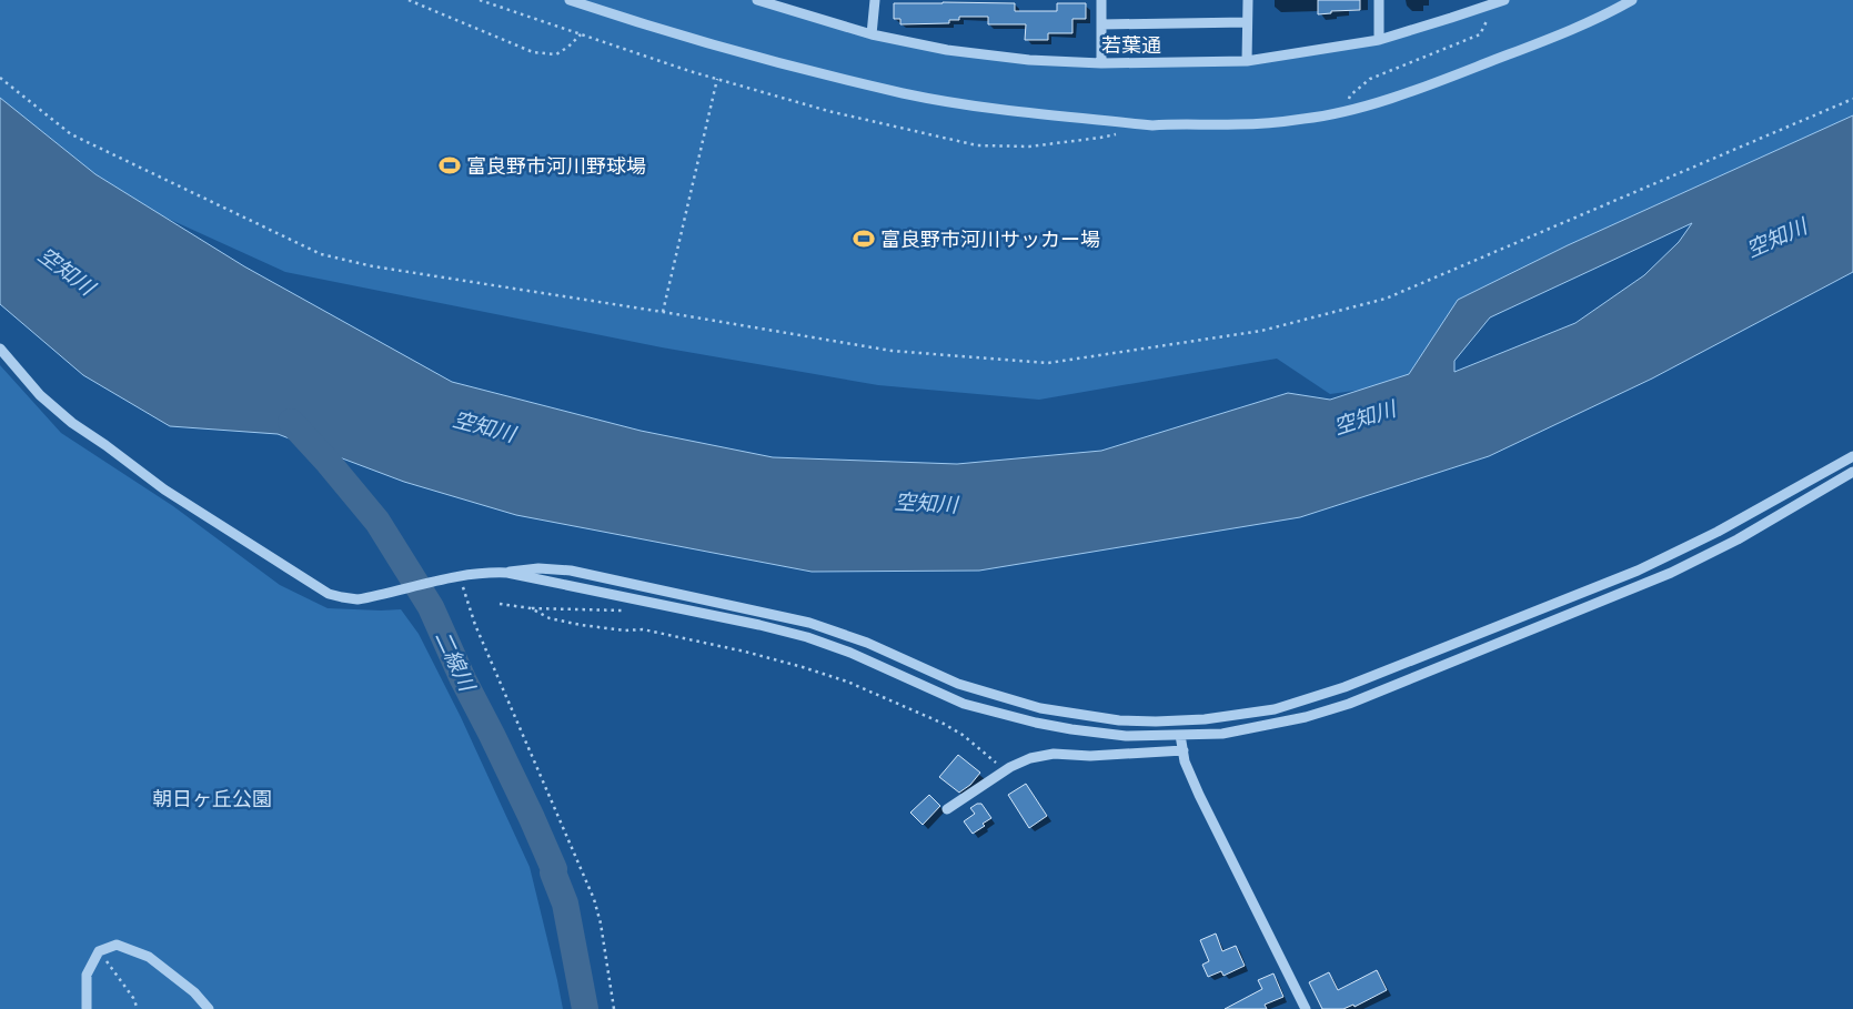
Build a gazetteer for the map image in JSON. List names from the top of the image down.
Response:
{
  "streets": {
    "street": ["若葉通"]
  },
  "water": ["空知川", "二線川"],
  "parks": ["朝日ヶ丘公園"],
  "places": {
    "sports": ["富良野市河川野球場", "富良野市河川サッカー場"]
  }
}
